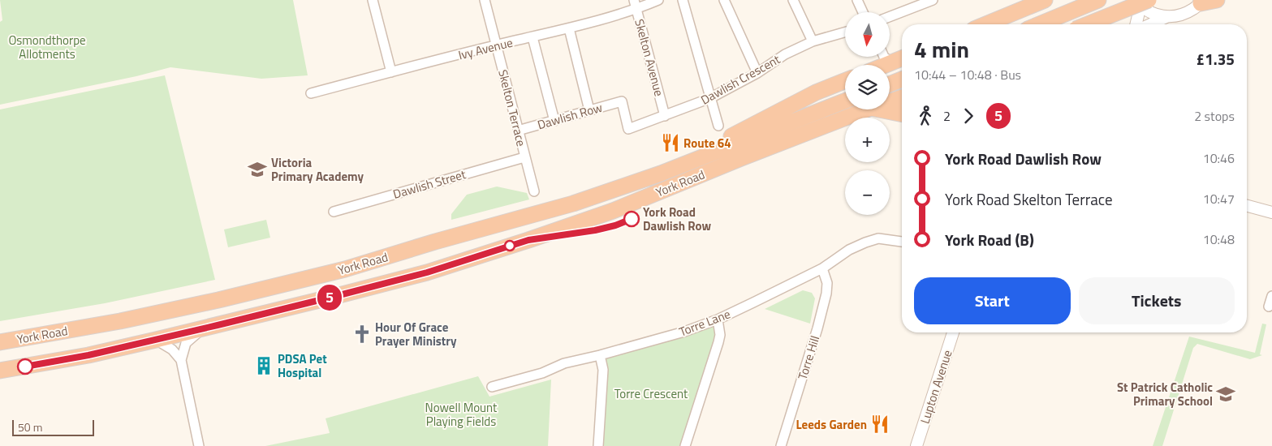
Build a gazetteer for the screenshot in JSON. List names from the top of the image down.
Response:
{
  "streets": {
    "highway": ["York Road"],
    "street": [
      "Ivy Avenue",
      "Skelton Avenue",
      "Dawlish Crescent",
      "Skelton Terrace",
      "Dawlish Row",
      "Dawlish Street",
      "Torre Lane",
      "Torre Hill",
      "Lupton Avenue"
    ]
  },
  "crossings": [
    ["Ivy Avenue", "Skelton Avenue"],
    ["Ivy Avenue", "Skelton Terrace"],
    ["Skelton Avenue", "Dawlish Crescent"],
    ["Dawlish Crescent", "Dawlish Row"],
    ["Skelton Terrace", "Dawlish Row"],
    ["Skelton Terrace", "Dawlish Street"],
    ["Torre Lane", "Torre Hill"]
  ],
  "parks": ["Osmondthorpe Allotments", "Torre Crescent", "Nowell Mount Playing Fields"],
  "places": {
    "restaurant": ["Route 64", "Leeds Garden"],
    "school or university": ["Victoria Primary Academy", "St Patrick Catholic Primary School"],
    "other": ["York Road Dawlish Row"],
    "church": ["Hour Of Grace Prayer Ministry"],
    "building": ["PDSA Pet Hospital"]
  },
  "lines": ["bus line 5"],
  "scale_bar": "50 m",
  "north": "bottom",
  "page": {
    "on_map": "5",
    "map_buttons": ["+", "−"],
    "heading": ["4 min", "10:44 – 10:48 · Bus", "£1.35"],
    "legs": ["2", "5", "2 stops"],
    "list": [
      {
        "name": "York Road Dawlish Row",
        "value": "10:46"
      },
      {
        "name": "York Road Skelton Terrace",
        "value": "10:47"
      },
      {
        "name": "York Road (B)",
        "value": "10:48"
      }
    ],
    "buttons": ["Start", "Tickets"],
    "scale": "50 m"
  }
}
